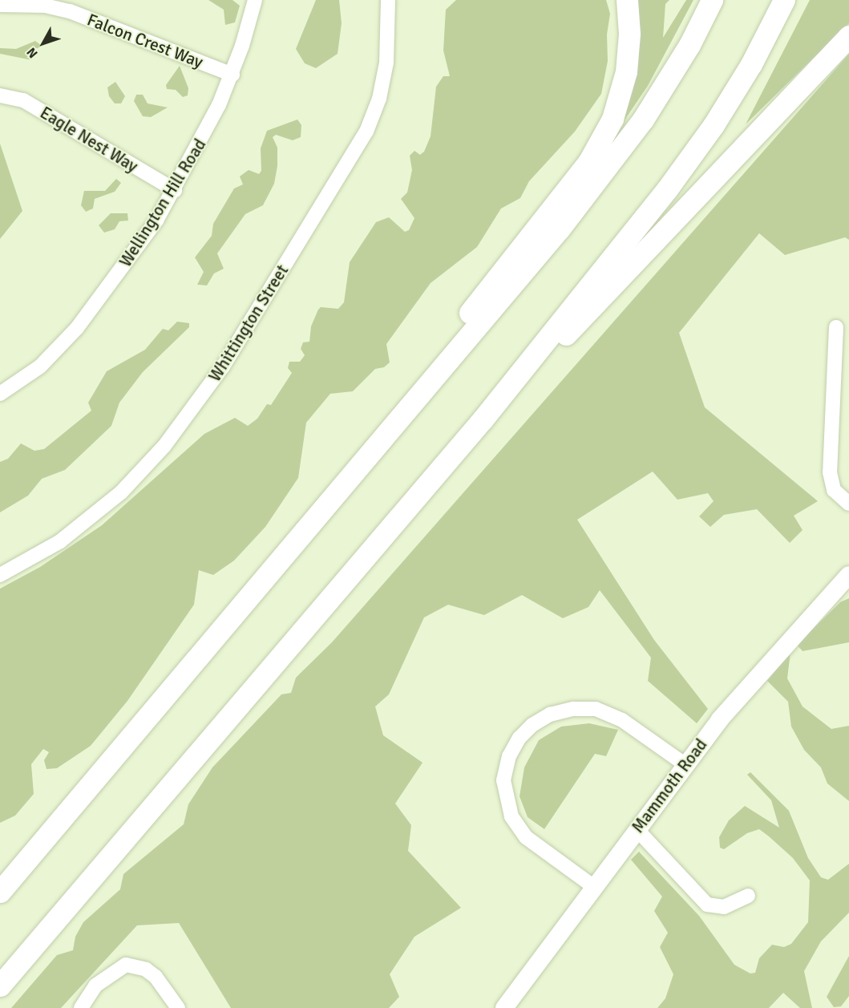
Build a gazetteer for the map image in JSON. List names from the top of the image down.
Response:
{
  "streets": {
    "main road": ["Mammoth Road"],
    "street": [
      "Falcon Crest Way",
      "Eagle Nest Way",
      "Wellington Hill Road",
      "Whittington Street"
    ]
  },
  "crossings": [
    ["Falcon Crest Way", "Wellington Hill Road"],
    ["Eagle Nest Way", "Wellington Hill Road"]
  ],
  "north": "bottom left"
}
